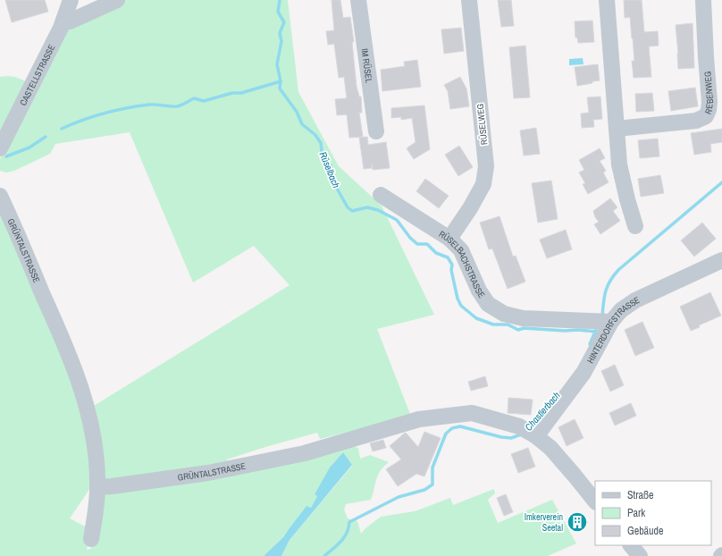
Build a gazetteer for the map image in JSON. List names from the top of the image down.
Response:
{
  "streets": {
    "street": [
      "IM RÜSEL",
      "CASTELLSTRASSE",
      "REBENWEG",
      "RÜSELWEG",
      "GRÜNTALSTRASSE",
      "RÜSELBACHSTRASSE",
      "HINTERDORFSTRASSE"
    ]
  },
  "crossings": [
    ["RÜSELWEG", "RÜSELBACHSTRASSE"],
    ["GRÜNTALSTRASSE", "HINTERDORFSTRASSE"],
    ["RÜSELBACHSTRASSE", "HINTERDORFSTRASSE"]
  ],
  "water": ["Rüselbach", "Chastlerbach"],
  "places": {
    "building": ["Imkerverein Seetal"]
  },
  "legend": ["Straße", "Park", "Gebäude"]
}
